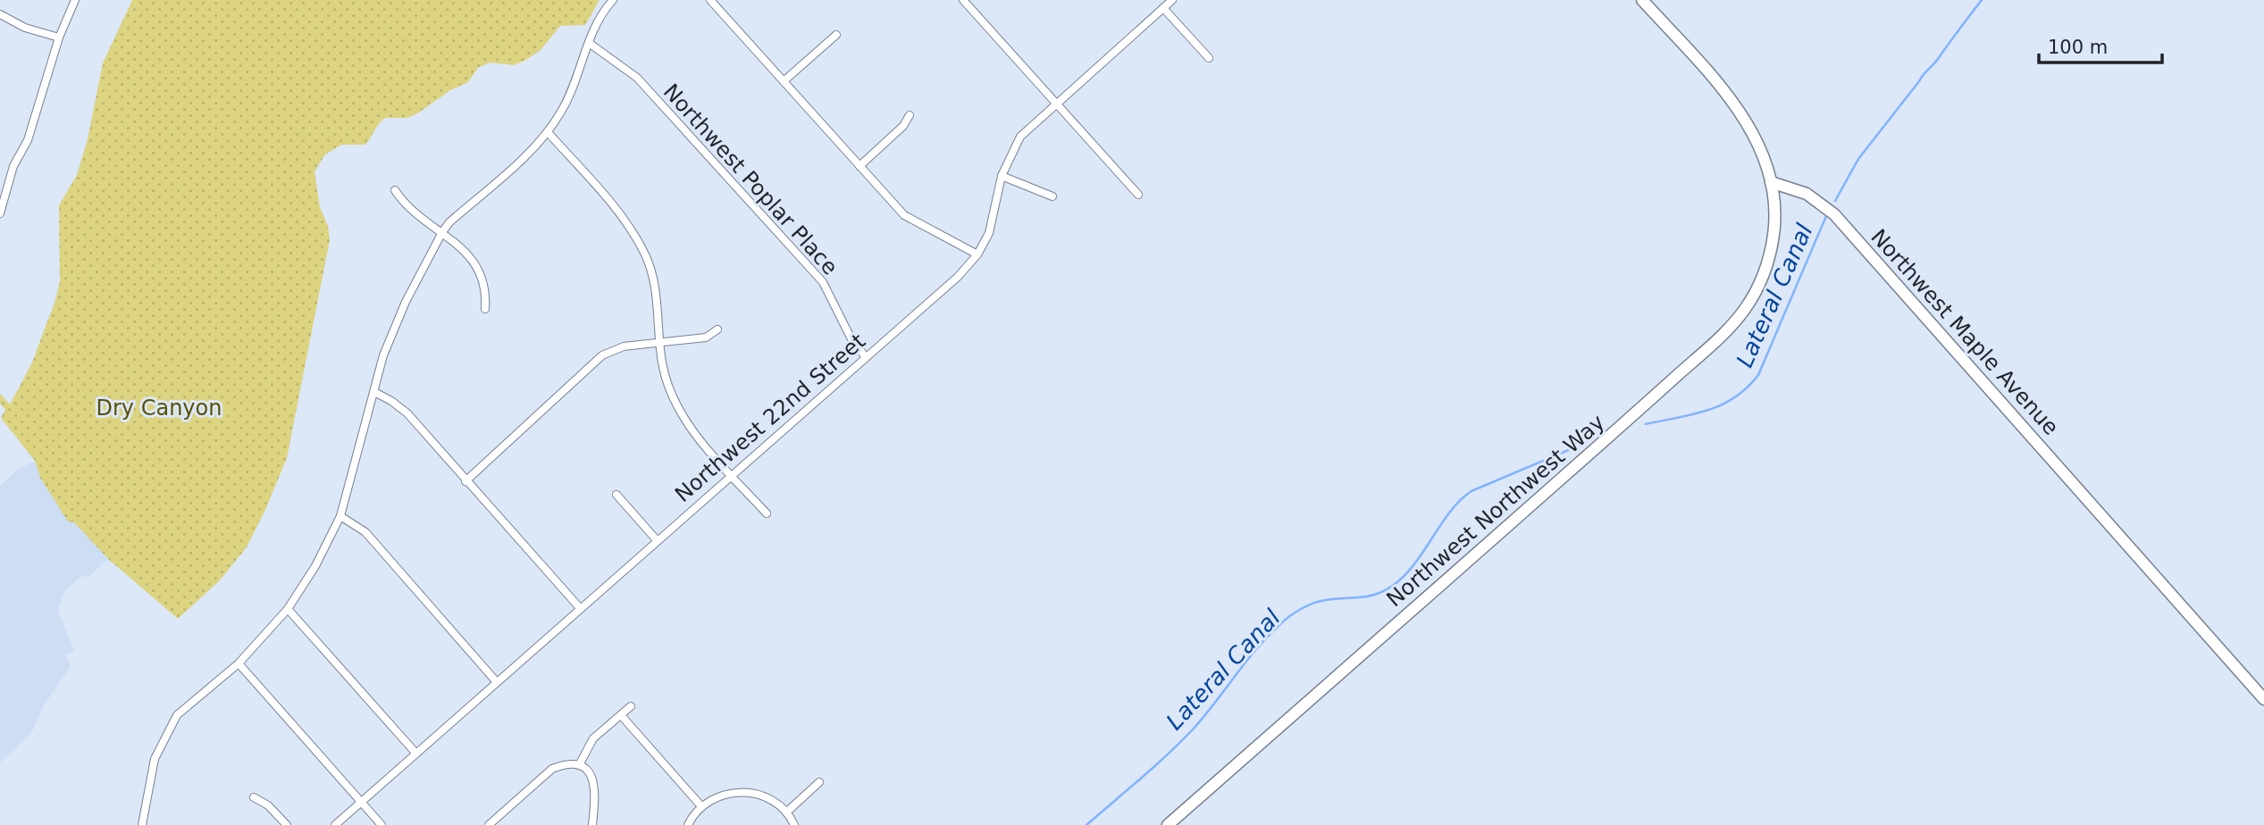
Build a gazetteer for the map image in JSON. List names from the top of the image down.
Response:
{
  "streets": {
    "street": [
      "Northwest Poplar Place",
      "Northwest Maple Avenue",
      "Northwest 22nd Street",
      "Northwest Northwest Way"
    ]
  },
  "crossings": [
    ["Northwest Poplar Place", "Northwest 22nd Street"],
    ["Northwest Maple Avenue", "Northwest Northwest Way"]
  ],
  "water": ["Lateral Canal"],
  "parks": ["Dry Canyon"],
  "scale_bar": "100 m"
}
